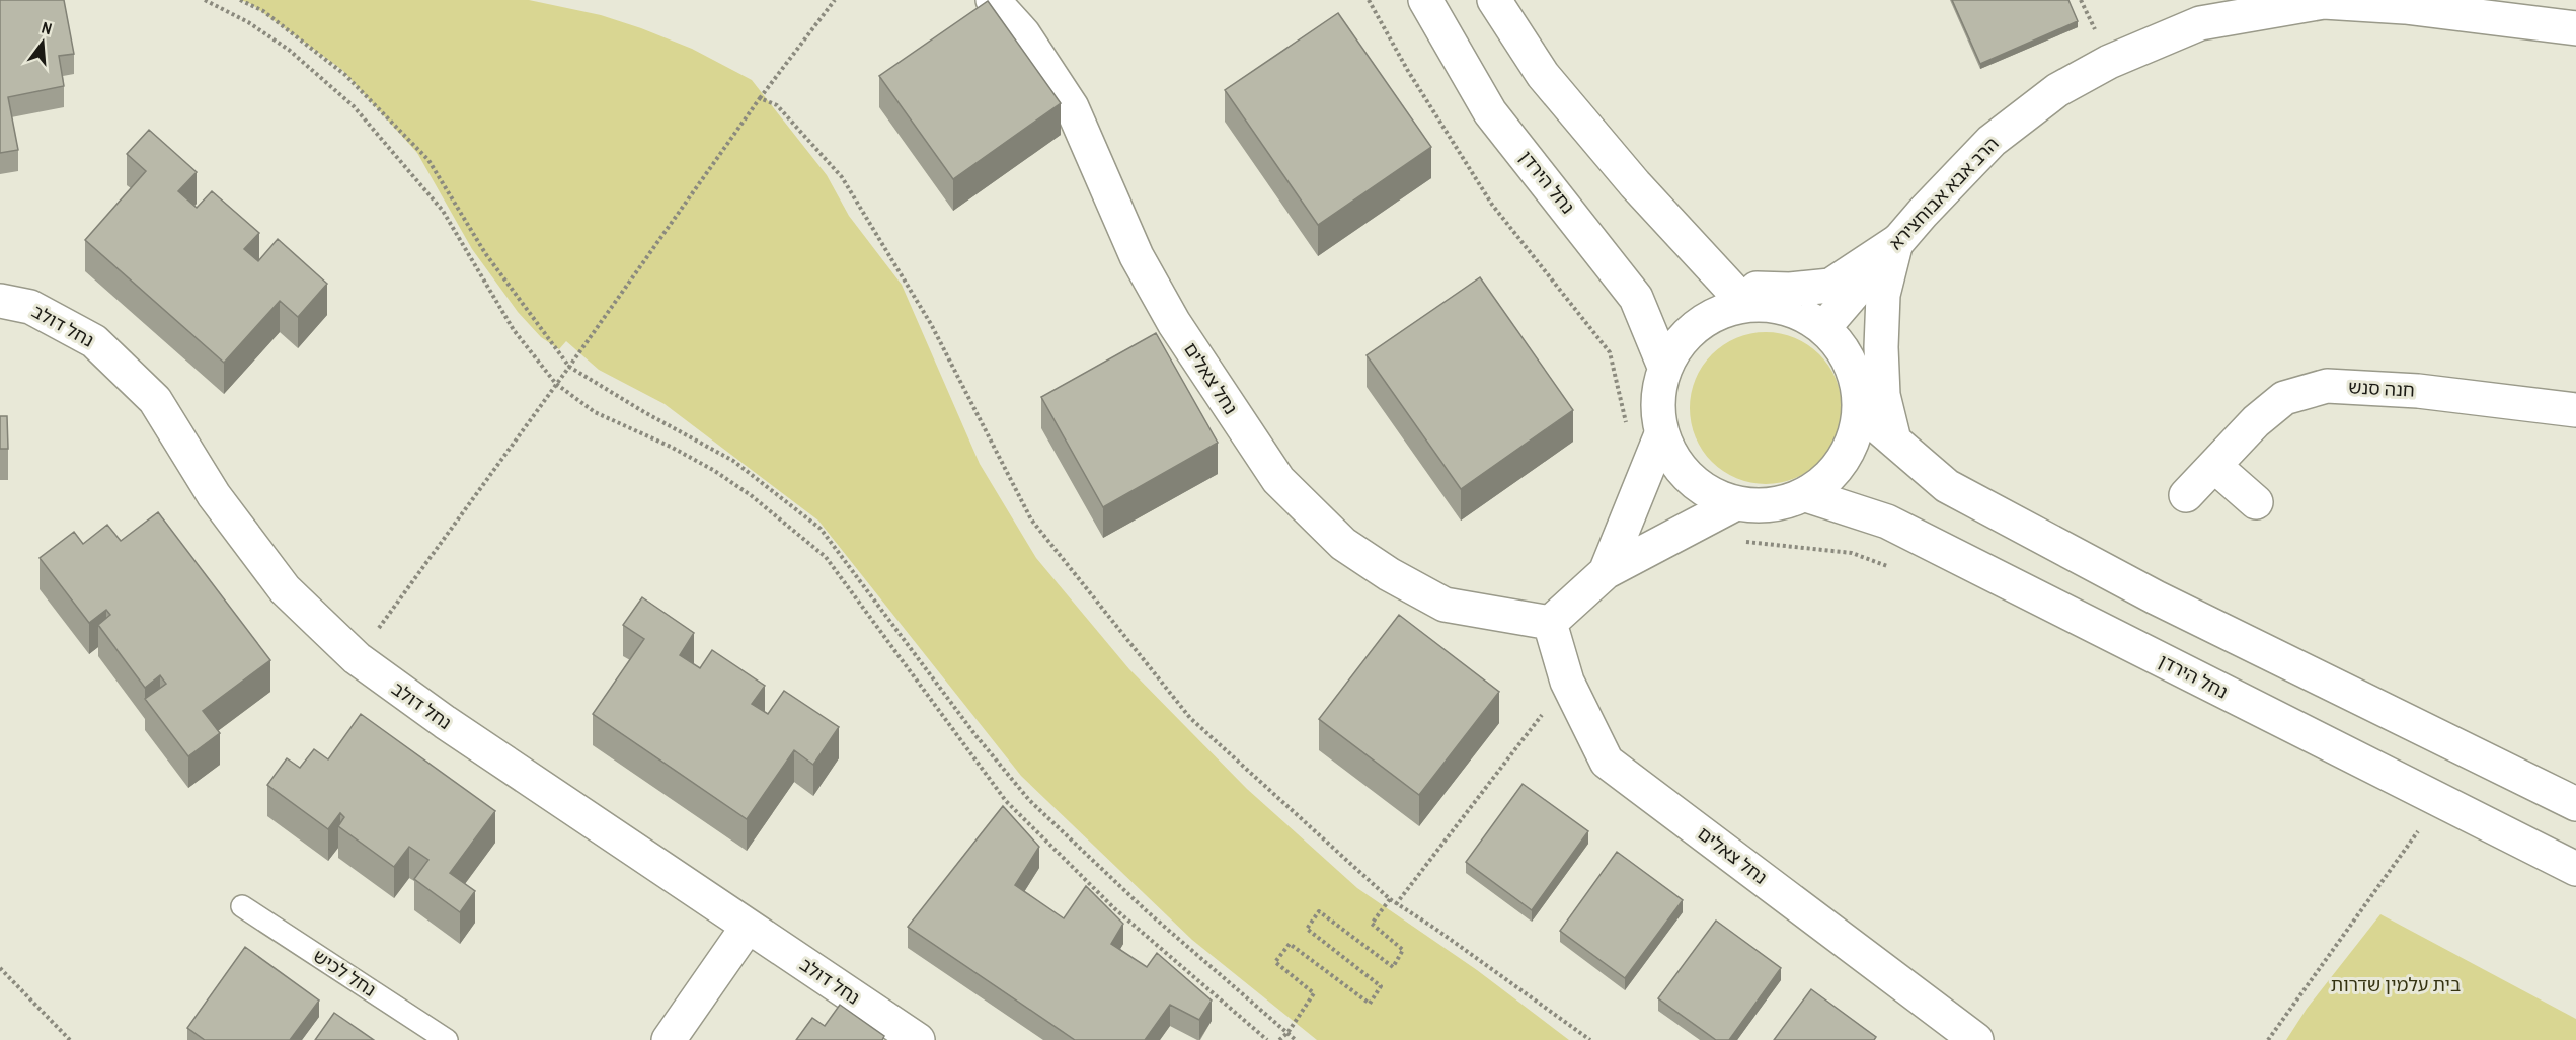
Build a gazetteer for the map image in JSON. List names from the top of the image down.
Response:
{
  "streets": {
    "street": [
      "נחל הירדן",
      "הרב אבא אבוחצירא",
      "נחל דולב",
      "נחל צאלים",
      "חנה סנש"
    ],
    "lane": ["נחל לכיש"]
  },
  "crossings": [
    ["נחל הירדן", "הרב אבא אבוחצירא"]
  ],
  "parks": ["בית עלמין שדרות"],
  "north": "top"
}
